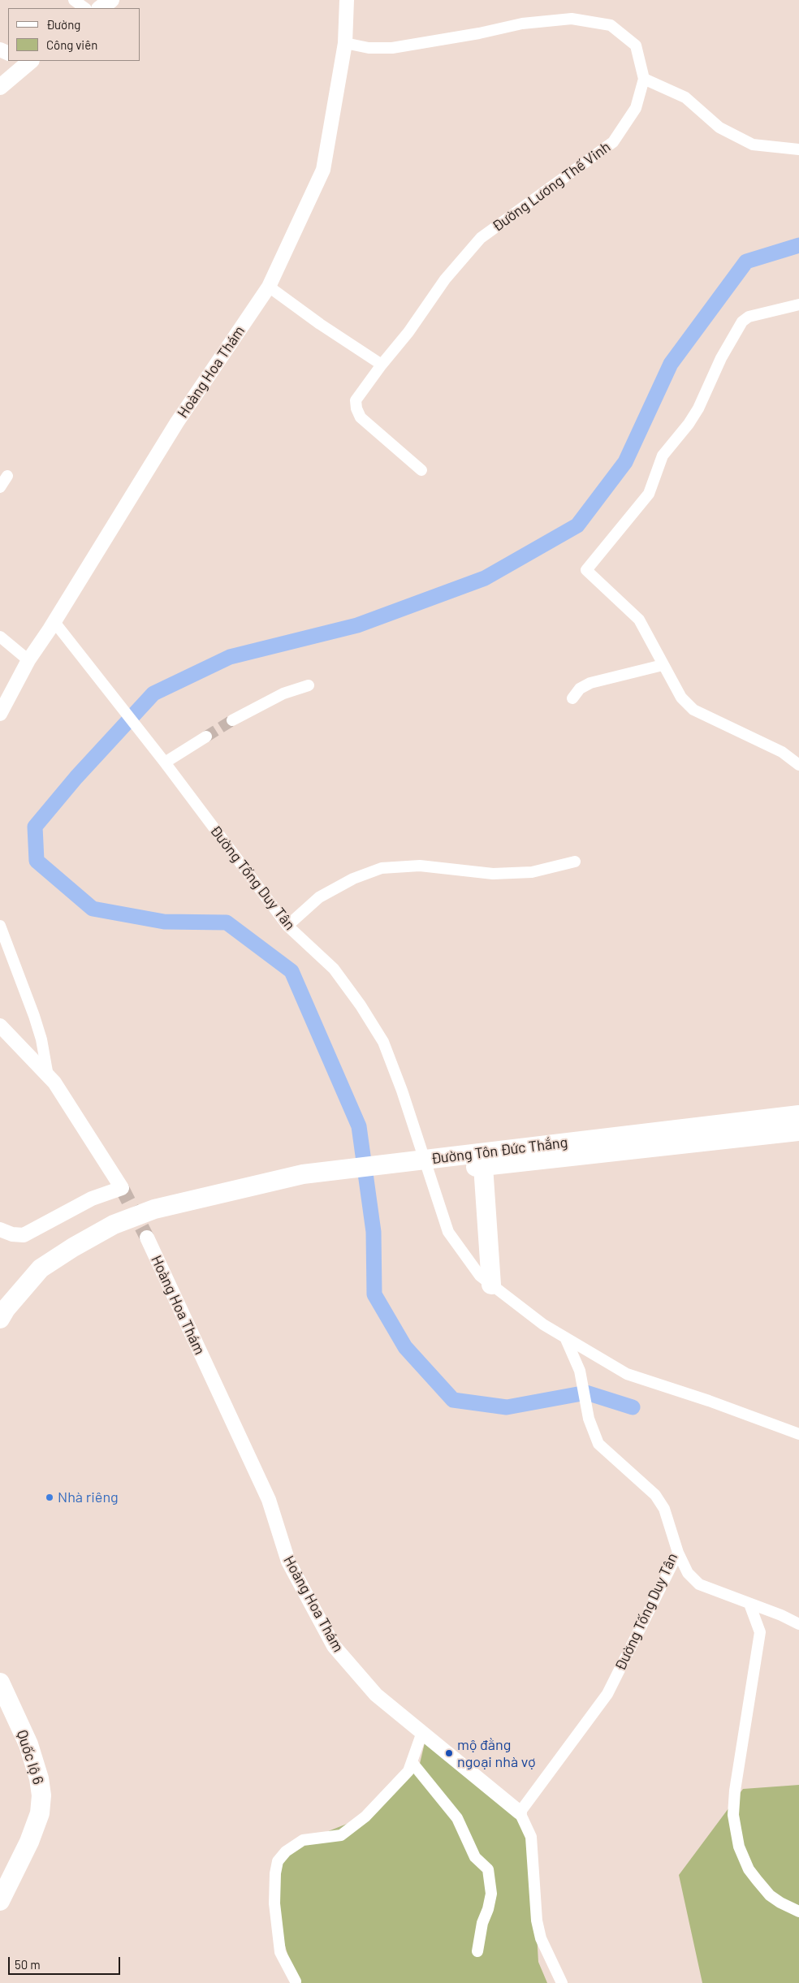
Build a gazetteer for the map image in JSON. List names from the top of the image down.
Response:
{
  "streets": {
    "highway": ["Đường Tôn Đức Thắng", "Quốc lộ 6"],
    "street": ["Đường Lương Thế Vinh", "Hoàng Hoa Thám", "Đường Tống Duy Tân"]
  },
  "crossings": [
    ["Đường Lương Thế Vinh", "Hoàng Hoa Thám"],
    ["Hoàng Hoa Thám", "Đường Tống Duy Tân"]
  ],
  "places": ["Nhà riêng", "mộ đằng ngoại nhà vợ"],
  "legend": ["Đường", "Công viên"],
  "scale_bar": "50 m"
}
